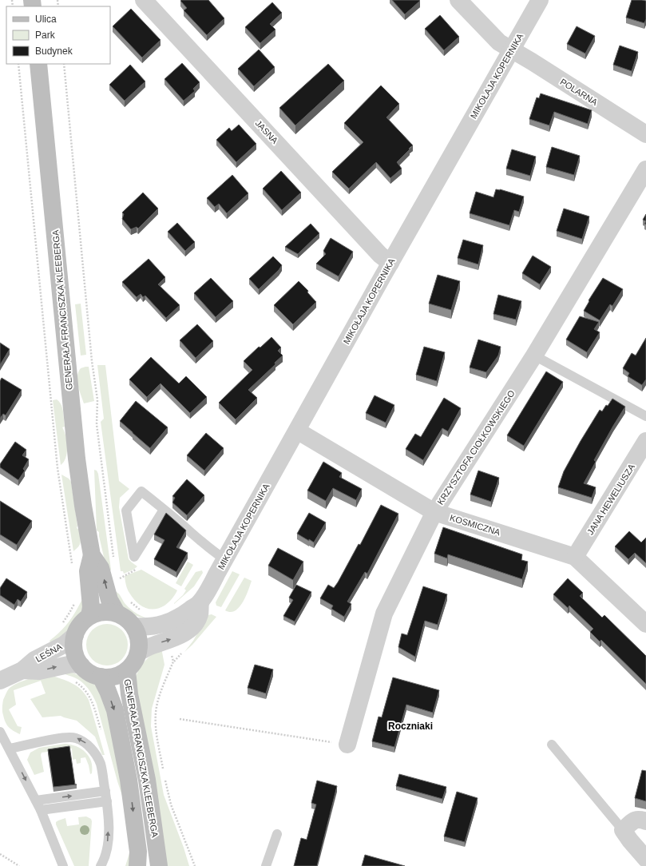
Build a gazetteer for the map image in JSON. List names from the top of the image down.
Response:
{
  "streets": {
    "main road": ["GENERAŁA FRANCISZKA KLEEBERGA"],
    "street": [
      "MIKOŁAJA KOPERNIKA",
      "POLARNA",
      "JASNA",
      "KRZYSZTOFA CIOŁKOWSKIEGO",
      "JANA HEWELIUSZA",
      "KOSMICZNA",
      "LEŚNA"
    ]
  },
  "crossings": [
    ["MIKOŁAJA KOPERNIKA", "POLARNA"],
    ["MIKOŁAJA KOPERNIKA", "JASNA"],
    ["MIKOŁAJA KOPERNIKA", "GENERAŁA FRANCISZKA KLEEBERGA"],
    ["MIKOŁAJA KOPERNIKA", "KOSMICZNA"],
    ["MIKOŁAJA KOPERNIKA", "LEŚNA"],
    ["GENERAŁA FRANCISZKA KLEEBERGA", "LEŚNA"],
    ["KRZYSZTOFA CIOŁKOWSKIEGO", "KOSMICZNA"],
    ["JANA HEWELIUSZA", "KOSMICZNA"]
  ],
  "one_way": ["LEŚNA"],
  "districts": ["Roczniaki"],
  "legend": ["Ulica", "Park", "Budynek"]
}
